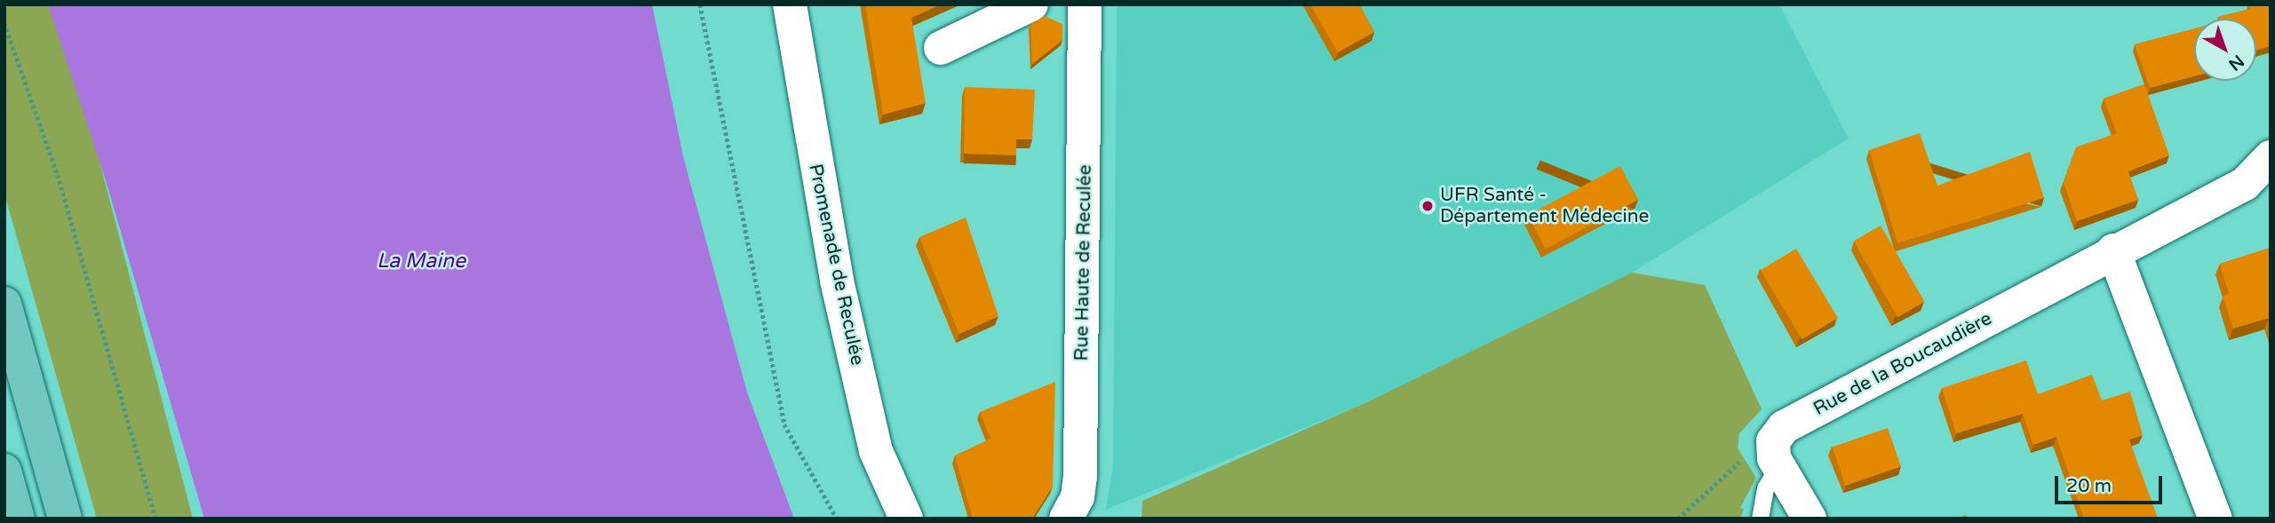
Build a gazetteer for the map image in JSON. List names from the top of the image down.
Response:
{
  "streets": {
    "street": ["Rue Haute de Reculée", "Promenade de Reculée", "Rue de la Boucaudière"]
  },
  "water": ["La Maine"],
  "places": ["UFR Santé - Département Médecine"],
  "scale_bar": "20 m",
  "north": "bottom right"
}
